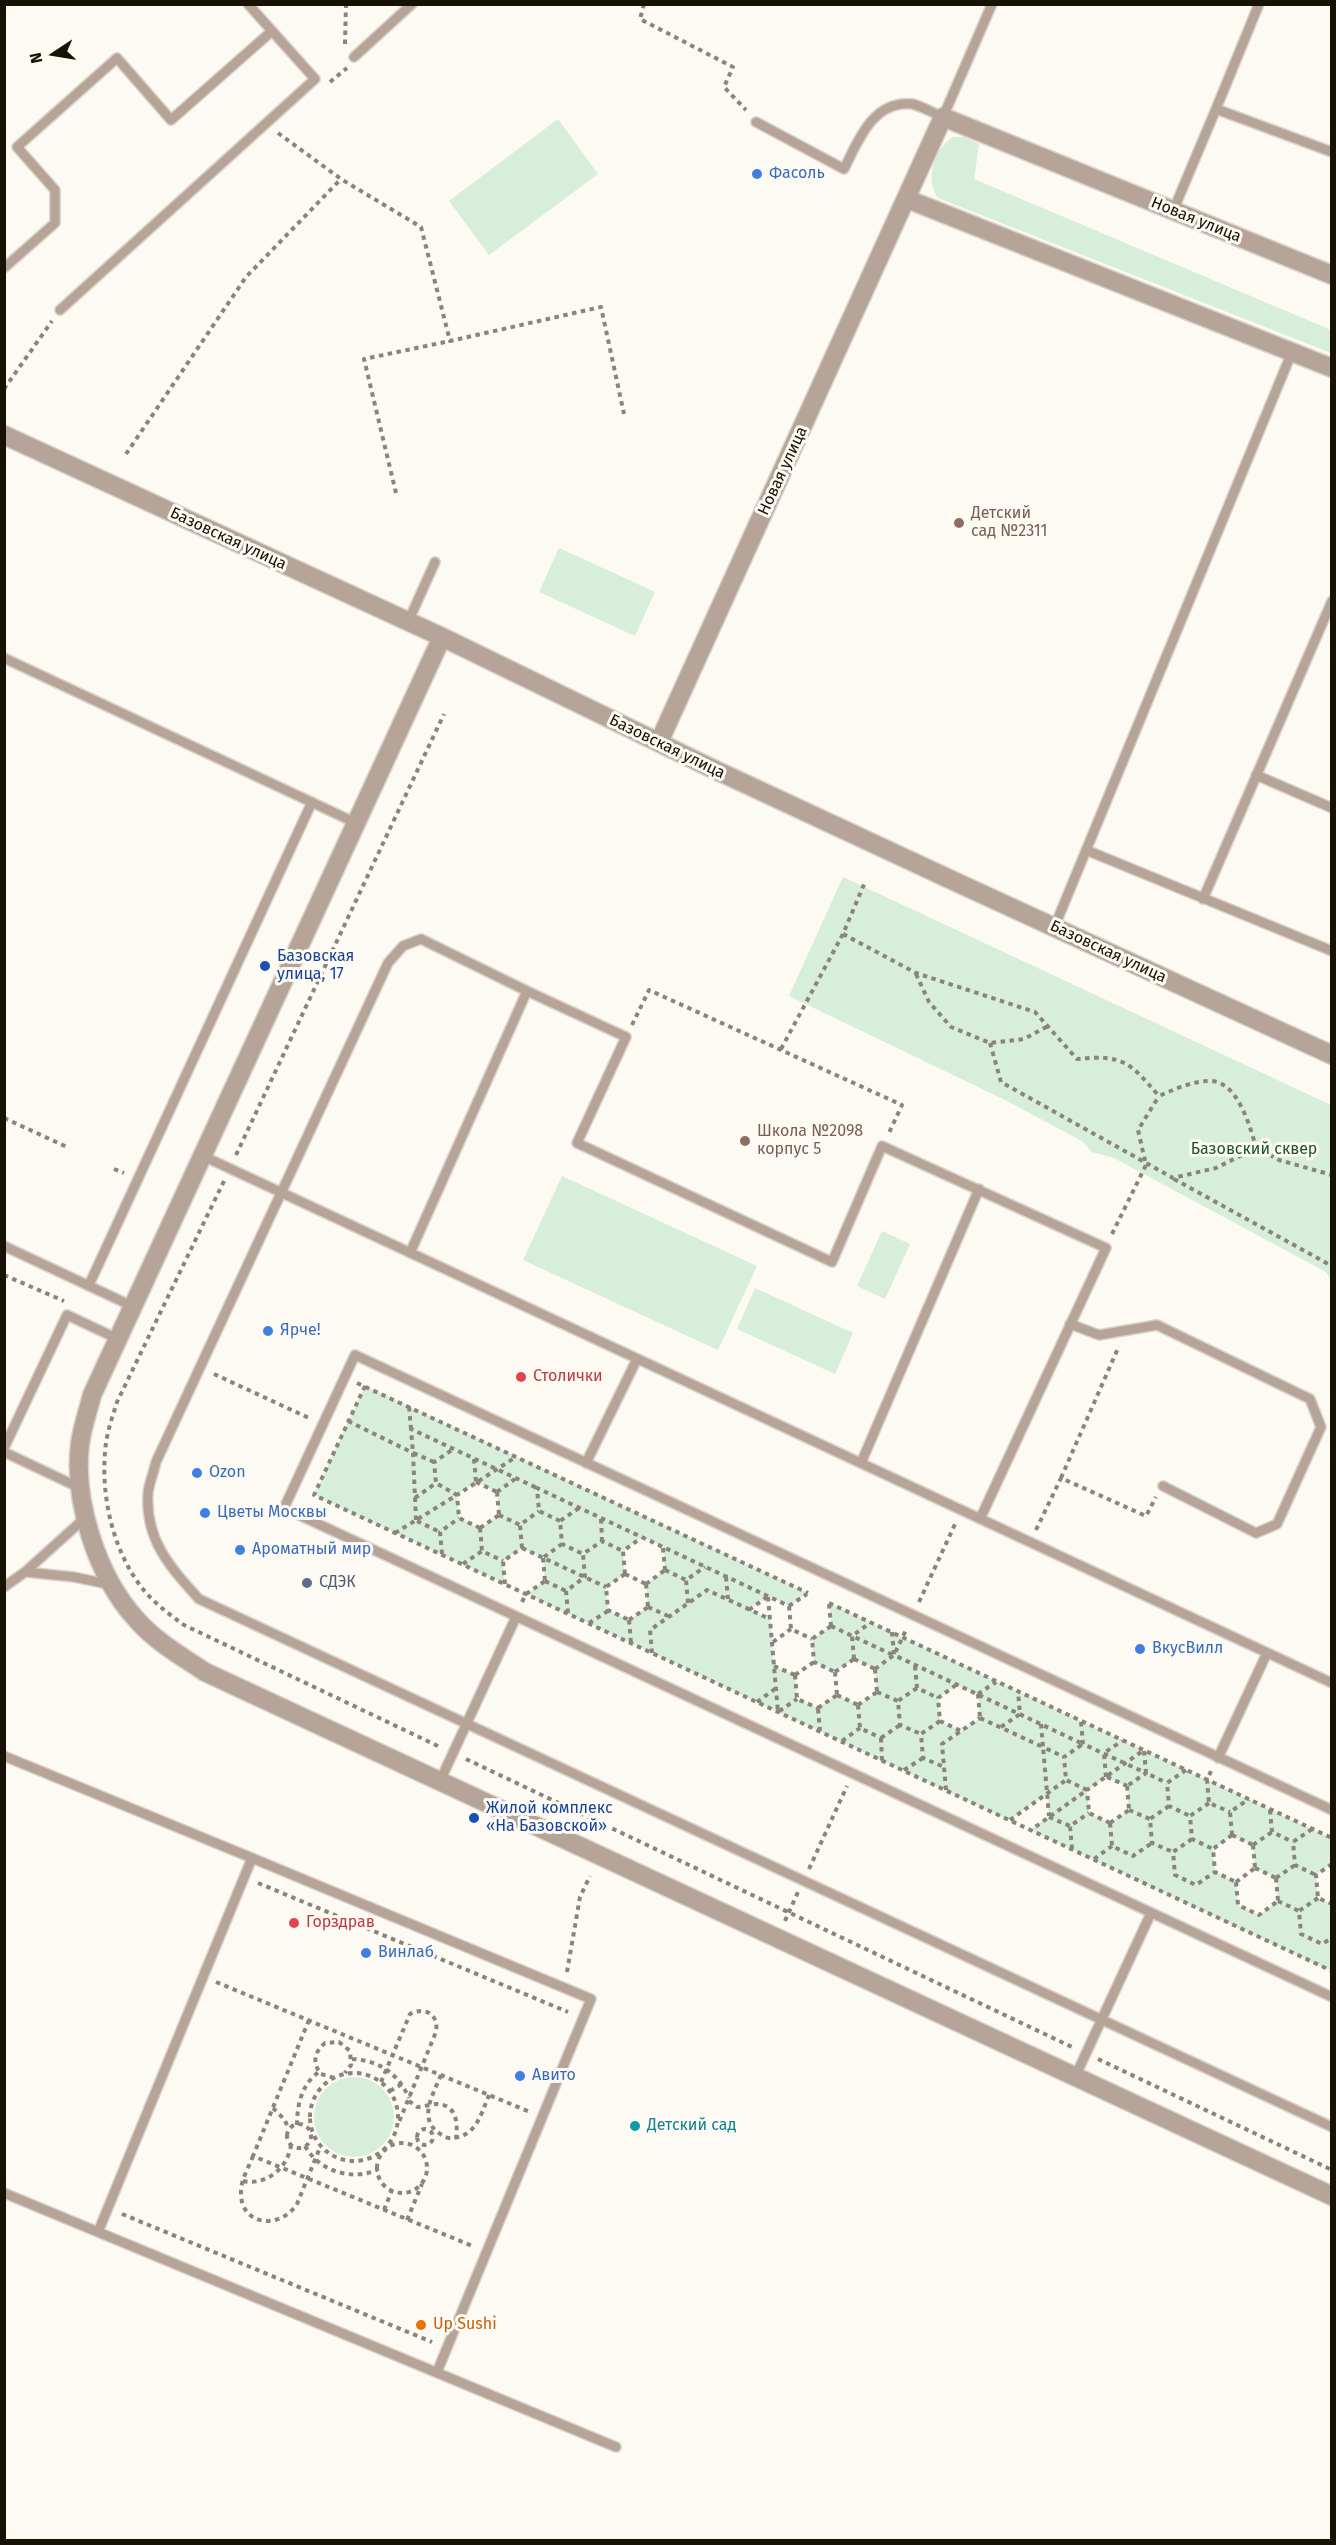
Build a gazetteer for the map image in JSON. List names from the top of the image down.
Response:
{
  "streets": {
    "street": ["Новая улица", "Базовская улица"]
  },
  "crossings": [
    ["Новая улица", "Базовская улица"]
  ],
  "parks": ["Базовский сквер"],
  "places": [
    "Фасоль",
    "Детский сад №2311",
    "Базовская улица, 17",
    "Школа №2098 корпус 5",
    "Ярче!",
    "Столички",
    "Ozon",
    "Цветы Москвы",
    "Ароматный мир",
    "СДЭК",
    "ВкусВилл",
    "Жилой комплекс «На Базовской»",
    "Горздрав",
    "Винлаб",
    "Авито",
    "Детский сад",
    "Up Sushi"
  ],
  "north": "left"
}
